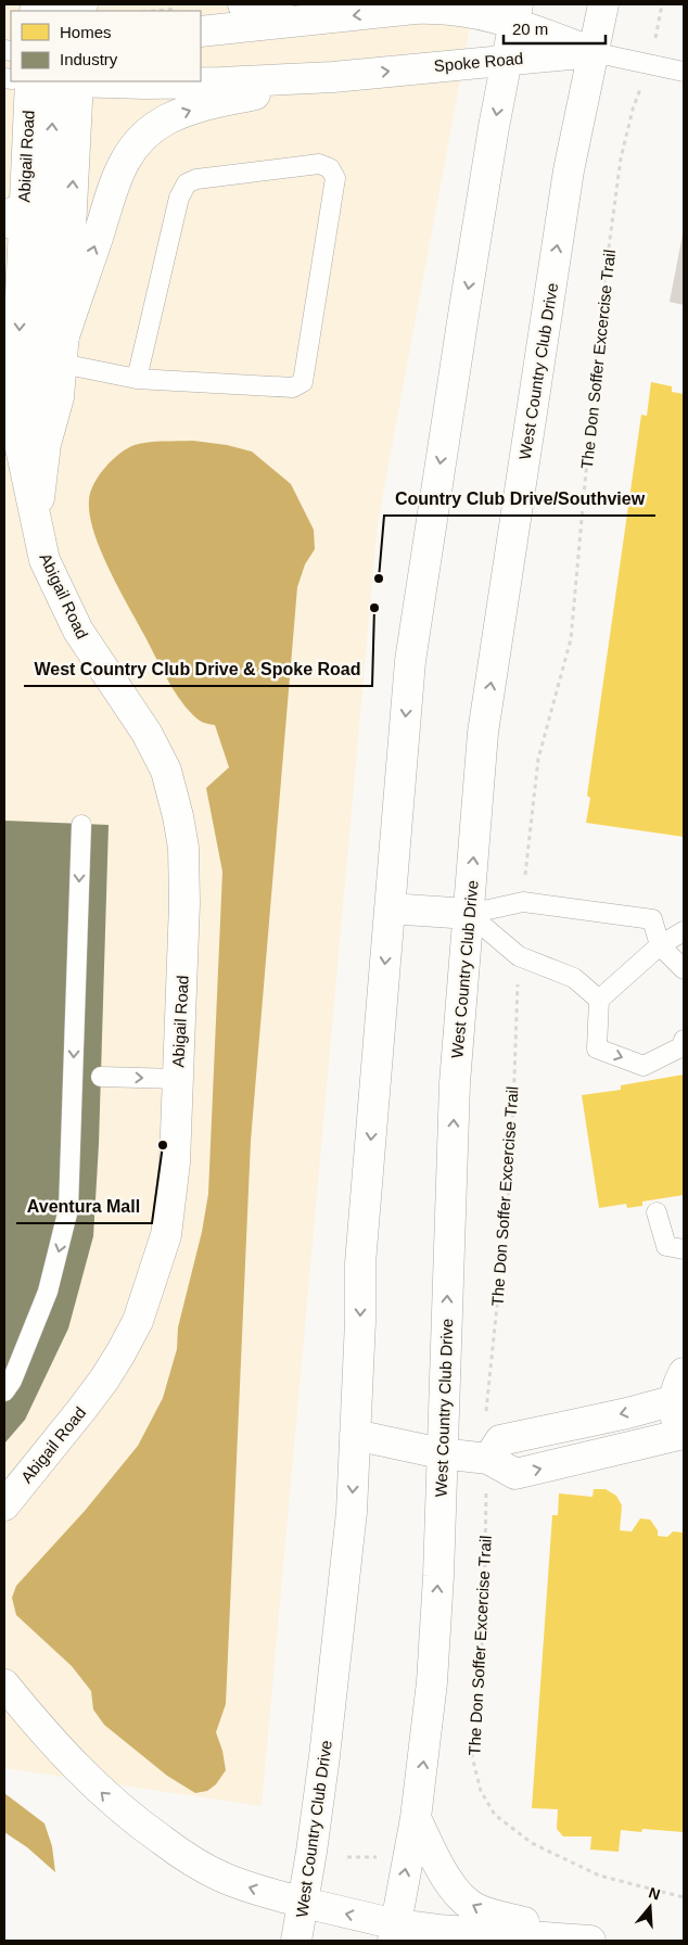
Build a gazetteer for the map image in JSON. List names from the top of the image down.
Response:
{
  "streets": {
    "street": ["Spoke Road", "Abigail Road", "West Country Club Drive"],
    "path": ["The Don Soffer Excercise Trail"]
  },
  "crossings": [
    ["Spoke Road", "West Country Club Drive"]
  ],
  "places": ["Country Club Drive/Southview", "West Country Club Drive & Spoke Road", "Aventura Mall"],
  "legend": ["Homes", "Industry"],
  "scale_bar": "20 m",
  "north": "top"
}
